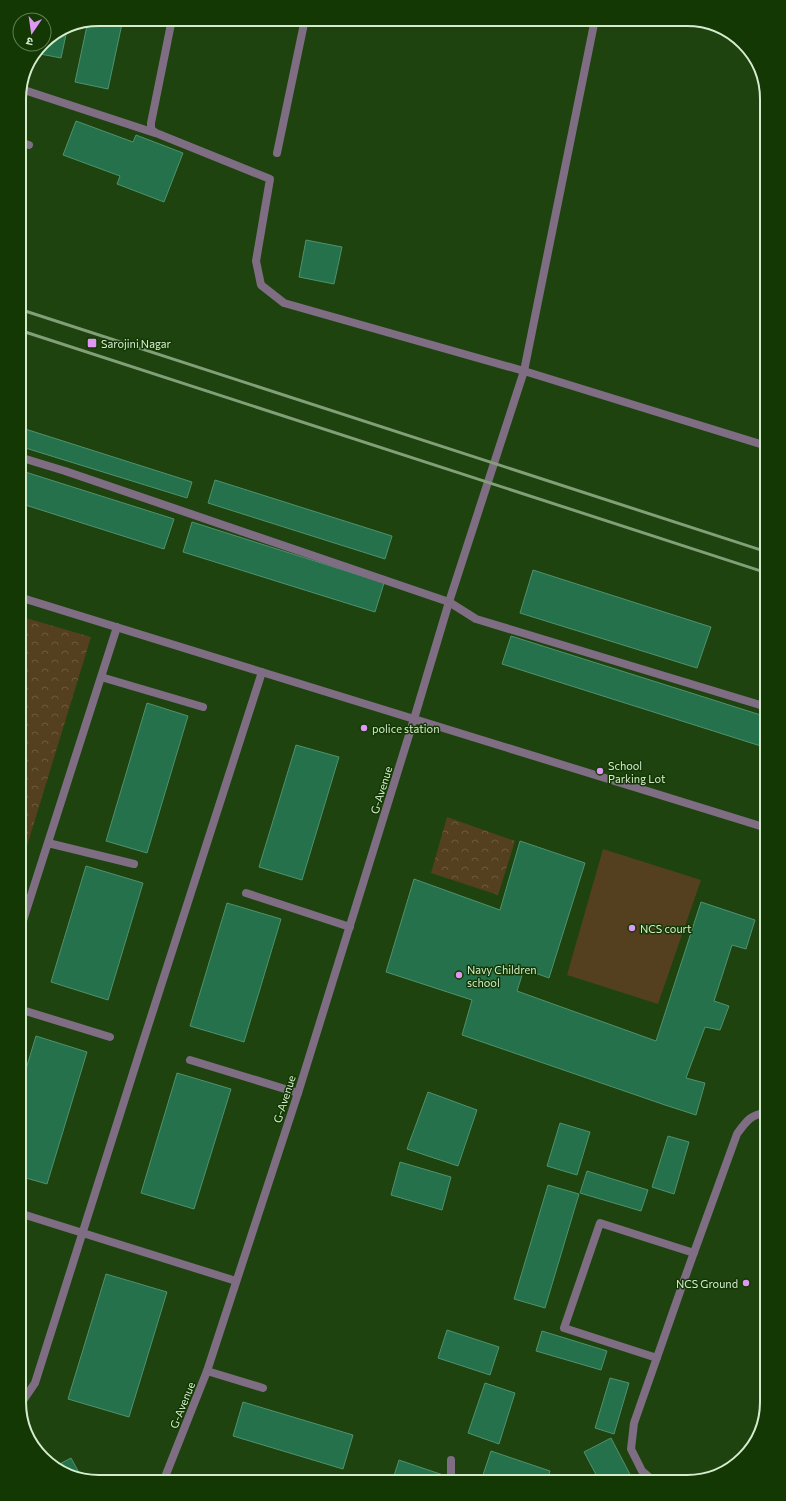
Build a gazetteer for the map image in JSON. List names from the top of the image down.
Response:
{
  "streets": {
    "street": ["G-Avenue"]
  },
  "places": {
    "transit": ["Sarojini Nagar"],
    "other": [
      "police station",
      "School Parking Lot",
      "NCS court",
      "Navy Children school",
      "NCS Ground"
    ]
  },
  "north": "bottom"
}
